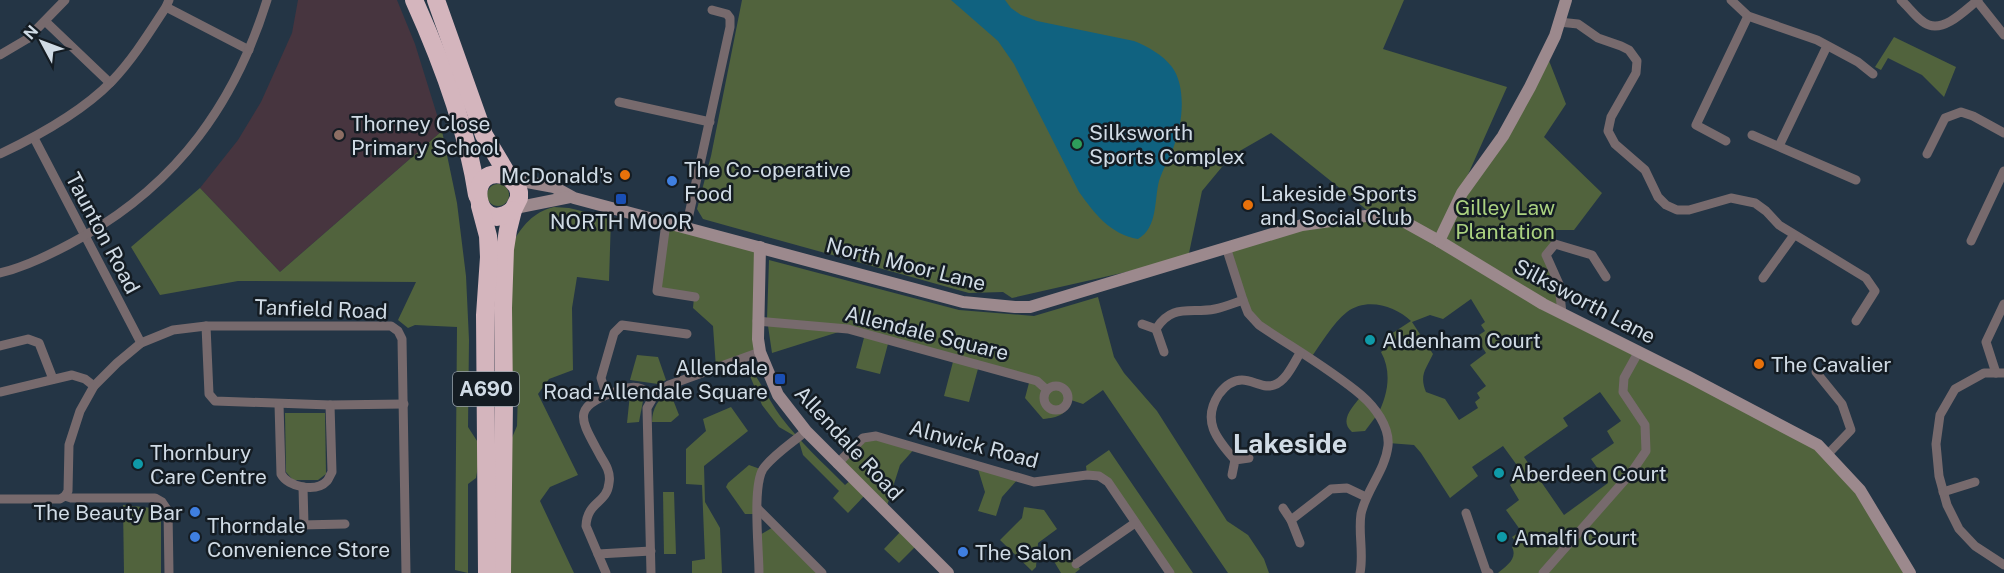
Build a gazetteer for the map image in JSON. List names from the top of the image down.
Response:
{
  "streets": {
    "highway": ["A690"],
    "street": [
      "Taunton Road",
      "North Moor Lane",
      "Silksworth Lane",
      "Tanfield Road",
      "Allendale Square",
      "Allendale Road",
      "Alnwick Road"
    ]
  },
  "crossings": [
    ["Taunton Road", "Tanfield Road"],
    ["North Moor Lane", "Silksworth Lane"],
    ["North Moor Lane", "A690"],
    ["North Moor Lane", "Allendale Road"],
    ["Allendale Square", "Allendale Road"],
    ["Allendale Road", "Alnwick Road"]
  ],
  "districts": ["Lakeside"],
  "parks": ["Gilley Law Plantation"],
  "places": {
    "other": [
      "Thorney Close Primary School",
      "Silksworth Sports Complex",
      "McDonald's",
      "The Co-operative Food",
      "Lakeside Sports and Social Club",
      "Aldenham Court",
      "The Cavalier",
      "Thornbury Care Centre",
      "Aberdeen Court",
      "The Beauty Bar",
      "Thorndale Convenience Store",
      "Amalfi Court",
      "The Salon"
    ],
    "transit": ["NORTH MOOR", "Allendale Road-Allendale Square"]
  },
  "north": "top left"
}
